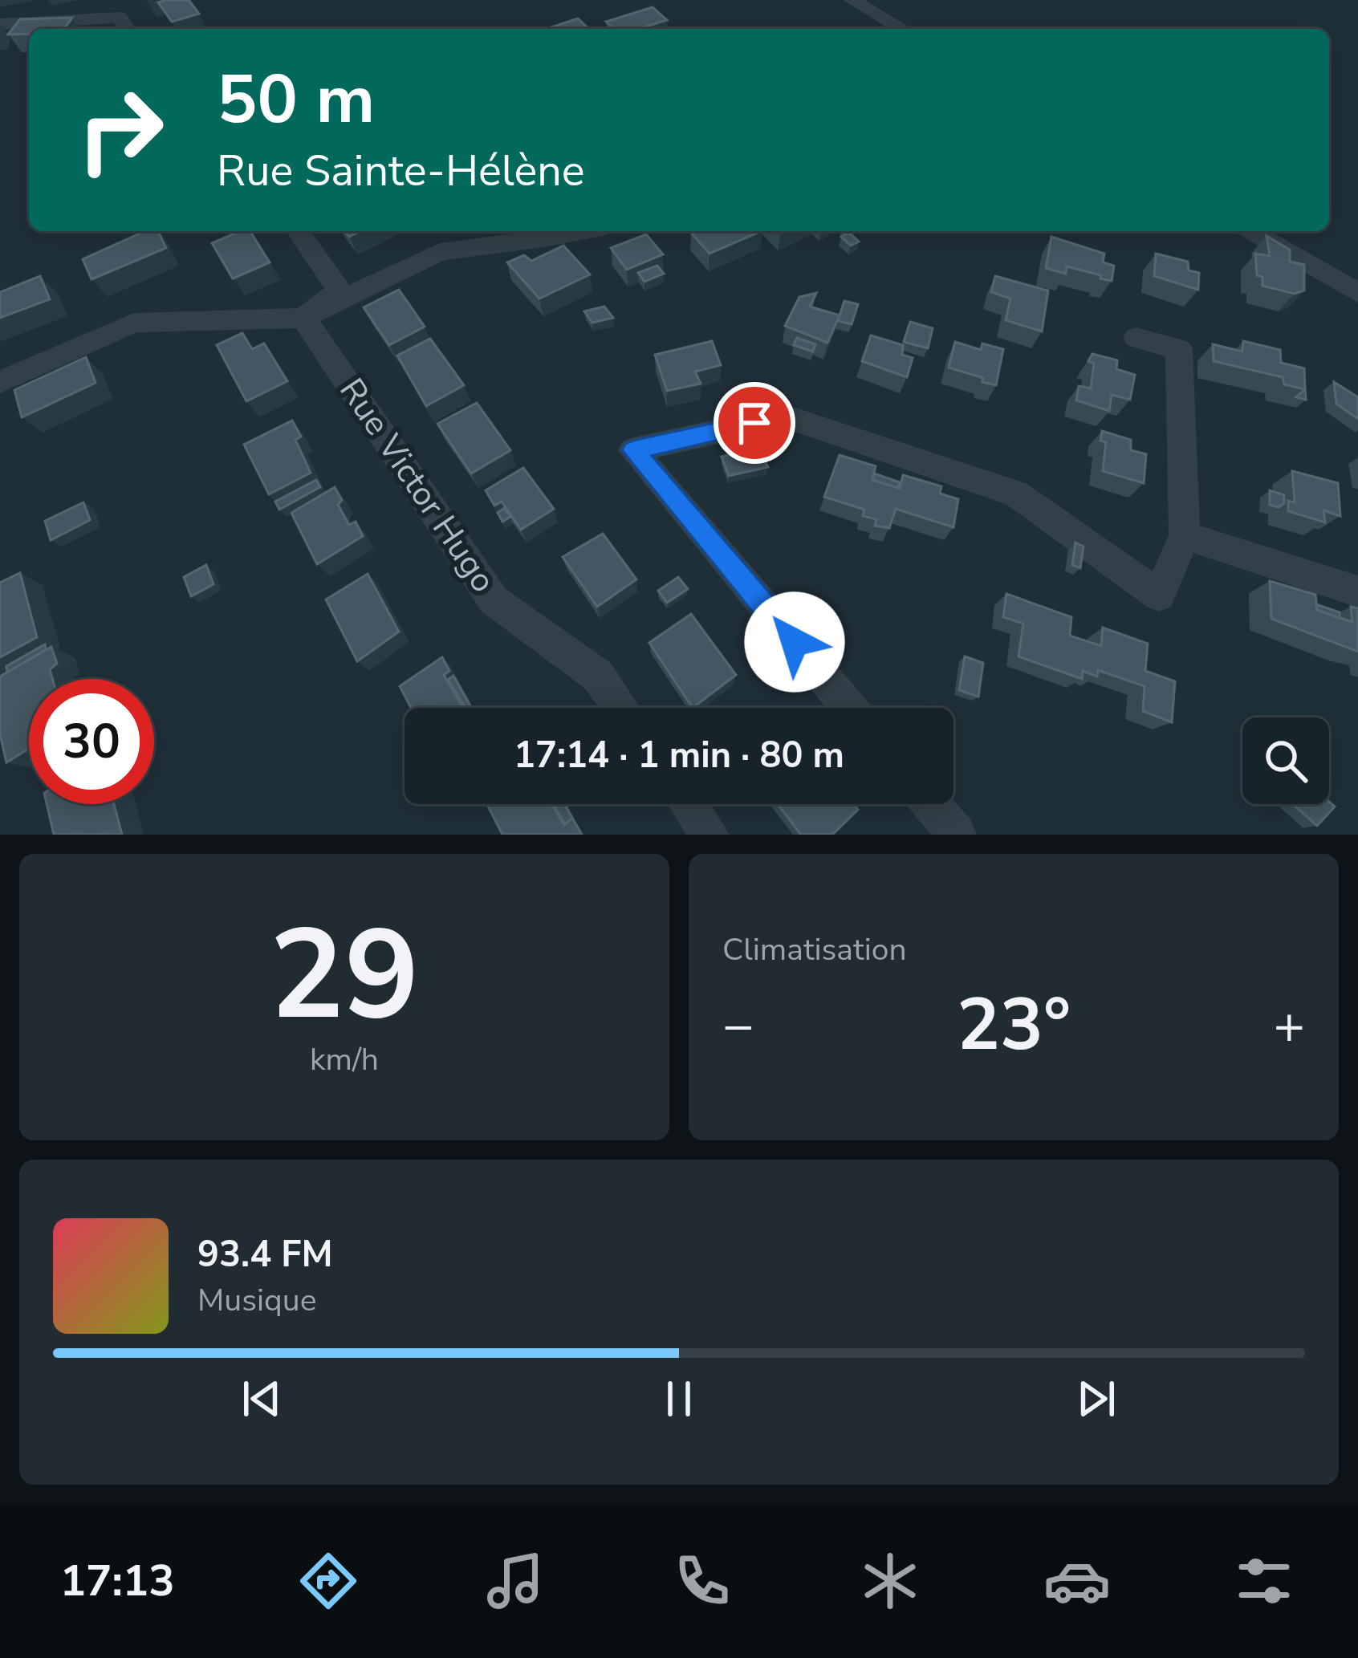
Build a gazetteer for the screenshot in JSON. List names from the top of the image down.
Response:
{
  "streets": {
    "street": ["Rue Victor Hugo"]
  },
  "page": {
    "turn": ["50 m", "Rue Sainte-Hélène"],
    "limit": "30",
    "trip": "17:14 · 1 min · 80 m",
    "tile": [
      ["29", "km/h"],
      "Climatisation"
    ],
    "heat": ["−", "23°", "+"],
    "song": ["93.4 FM", "Musique"],
    "tabs": "17:13"
  }
}
